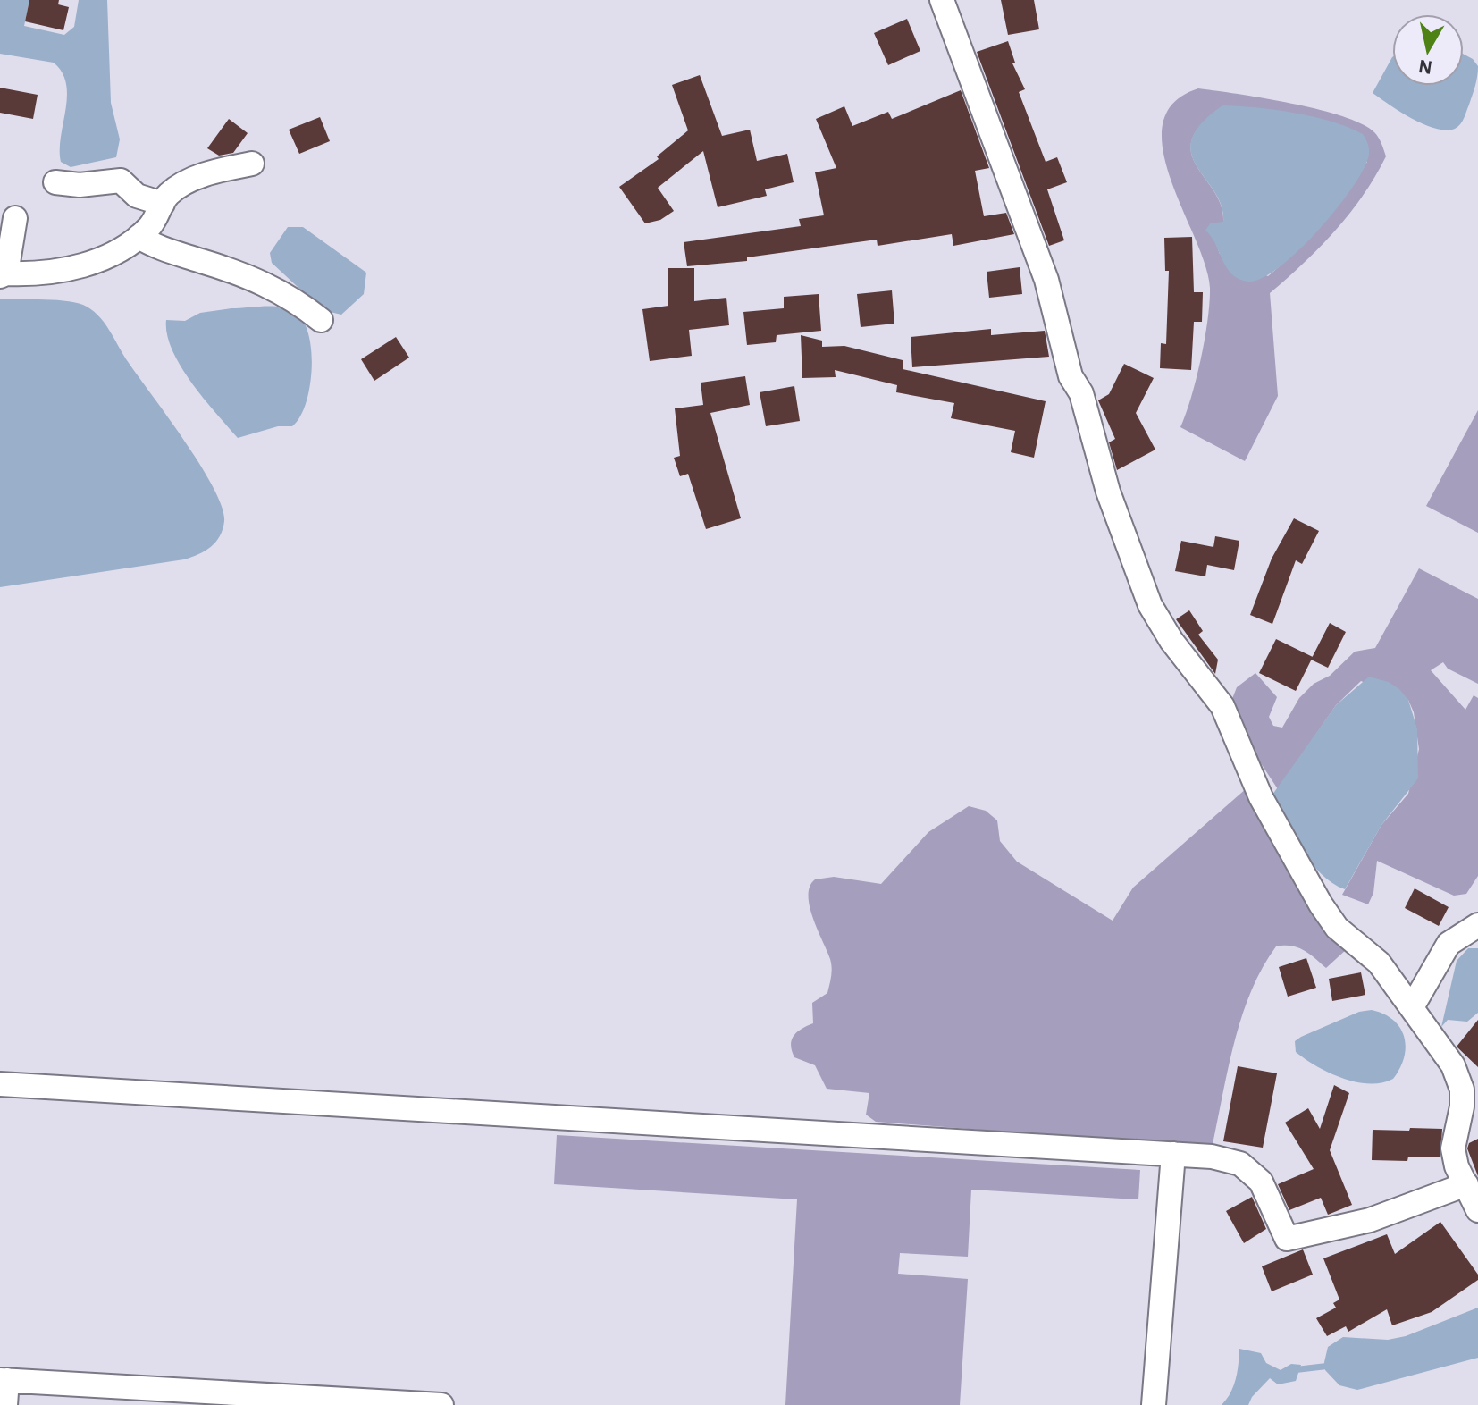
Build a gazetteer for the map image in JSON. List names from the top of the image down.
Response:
{
  "north": "bottom"
}
